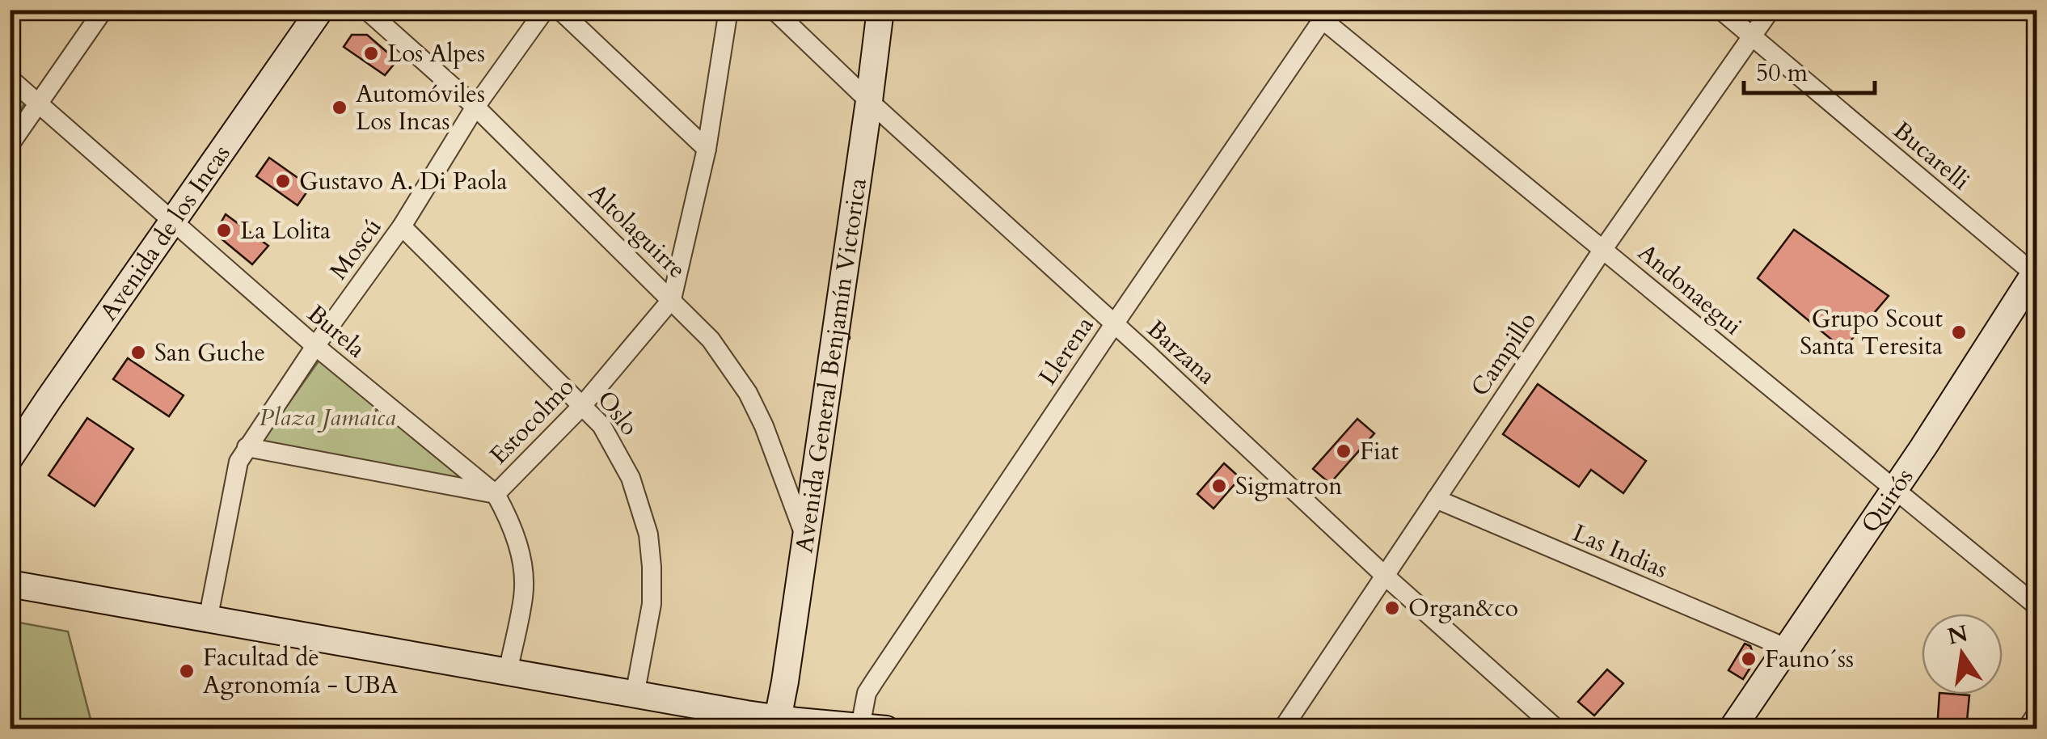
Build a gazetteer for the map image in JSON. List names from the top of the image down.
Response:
{
  "streets": {
    "main road": ["Avenida de los Incas", "Avenida General Benjamín Victorica", "Quirós"],
    "street": [
      "Bucarelli",
      "Altolaguirre",
      "Moscú",
      "Andonaegui",
      "Burela",
      "Llerena",
      "Barzana",
      "Campillo",
      "Oslo",
      "Estocolmo",
      "Las Indias"
    ]
  },
  "crossings": [
    ["Bucarelli", "Campillo"],
    ["Bucarelli", "Quirós"],
    ["Altolaguirre", "Moscú"],
    ["Altolaguirre", "Avenida General Benjamín Victorica"],
    ["Altolaguirre", "Estocolmo"],
    ["Avenida de los Incas", "Burela"],
    ["Moscú", "Burela"],
    ["Moscú", "Oslo"],
    ["Moscú", "Estocolmo"],
    ["Andonaegui", "Llerena"],
    ["Andonaegui", "Campillo"],
    ["Andonaegui", "Quirós"],
    ["Burela", "Estocolmo"],
    ["Llerena", "Barzana"],
    ["Barzana", "Campillo"],
    ["Barzana", "Avenida General Benjamín Victorica"],
    ["Campillo", "Las Indias"],
    ["Oslo", "Estocolmo"],
    ["Quirós", "Las Indias"]
  ],
  "parks": ["Plaza Jamaica"],
  "places": [
    "Los Alpes",
    "Automóviles Los Incas",
    "Gustavo A. Di Paola",
    "La Lolita",
    "Grupo Scout Santa Teresita",
    "San Guche",
    "Fiat",
    "Sigmatron",
    "Organ&co",
    "Fauno´ss",
    "Facultad de Agronomía - UBA"
  ],
  "scale_bar": "50 m",
  "north": "top"
}
